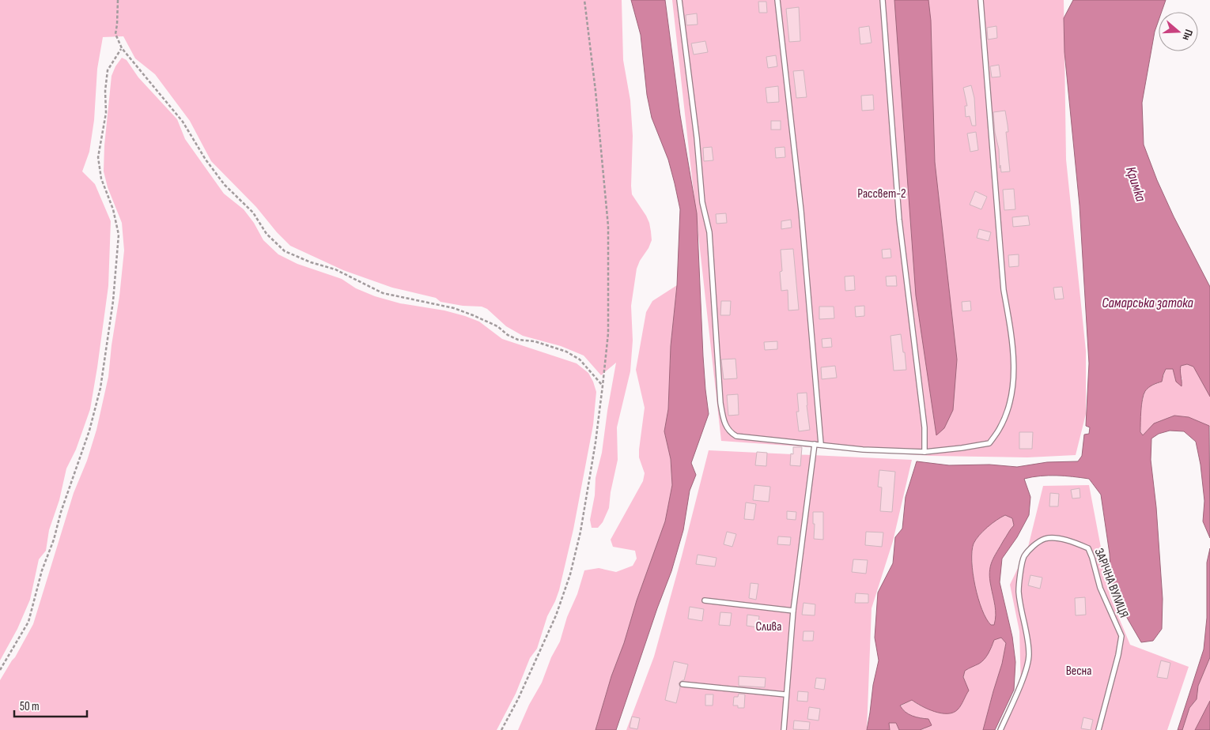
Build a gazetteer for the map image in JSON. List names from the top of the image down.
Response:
{
  "streets": {
    "lane": ["ЗАРІЧНА ВУЛИЦЯ"]
  },
  "water": ["Кримка", "Самарська затока"],
  "parks": ["Рассвет-2", "Слива", "Весна"],
  "scale_bar": "50 m",
  "north": "right"
}
